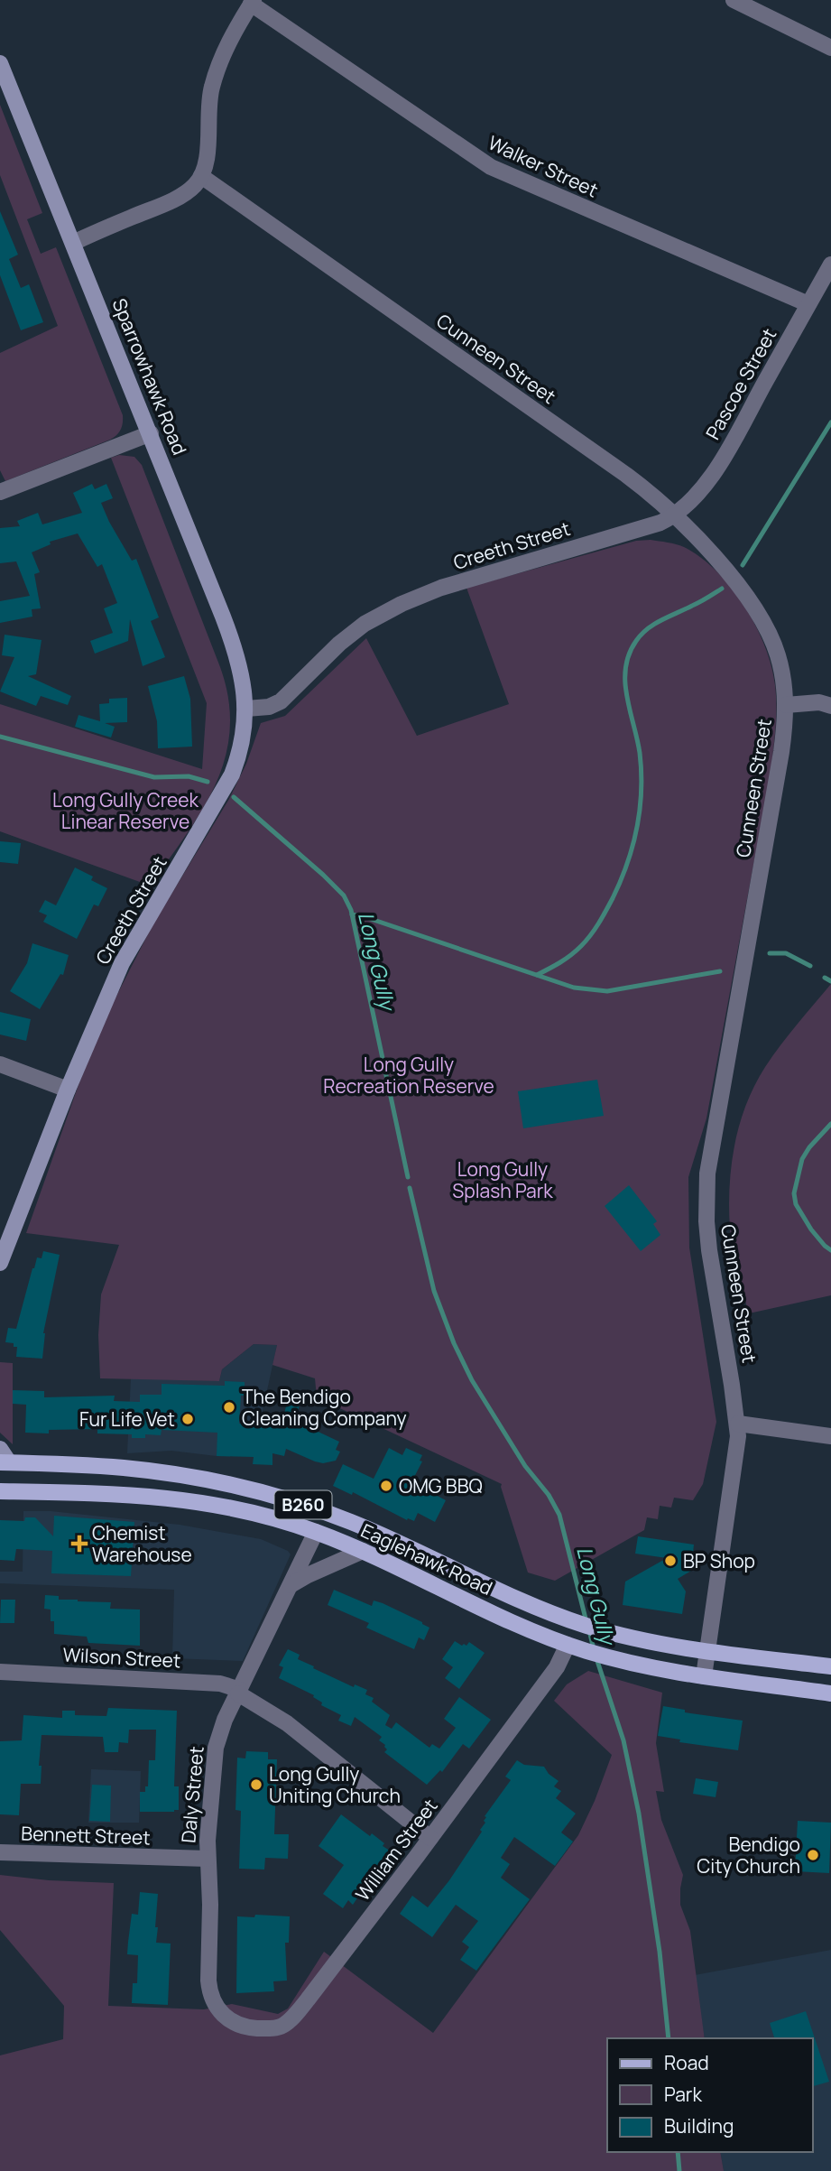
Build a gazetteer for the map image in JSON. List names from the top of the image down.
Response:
{
  "streets": {
    "main road": [
      "Sparrowhawk Road",
      "Creeth Street",
      "B260",
      "Eaglehawk Road"
    ],
    "street": [
      "Walker Street",
      "Cunneen Street",
      "Pascoe Street",
      "Wilson Street",
      "Daly Street",
      "Bennett Street",
      "William Street"
    ]
  },
  "crossings": [
    ["Walker Street", "Pascoe Street"],
    ["Cunneen Street", "Pascoe Street"],
    ["Cunneen Street", "Creeth Street"],
    ["Cunneen Street", "Eaglehawk Road"],
    ["Sparrowhawk Road", "Creeth Street"],
    ["Pascoe Street", "Creeth Street"],
    ["Eaglehawk Road", "Daly Street"],
    ["Eaglehawk Road", "William Street"],
    ["Wilson Street", "Daly Street"],
    ["Wilson Street", "William Street"],
    ["Daly Street", "Bennett Street"],
    ["Daly Street", "William Street"]
  ],
  "water": ["Long Gully"],
  "parks": ["Long Gully Creek Linear Reserve", "Long Gully Recreation Reserve", "Long Gully Splash Park"],
  "places": {
    "other": [
      "The Bendigo Cleaning Company",
      "Fur Life Vet",
      "OMG BBQ",
      "BP Shop",
      "Long Gully Uniting Church",
      "Bendigo City Church"
    ],
    "health": ["Chemist Warehouse"]
  },
  "legend": ["Road", "Park", "Building"]
}
